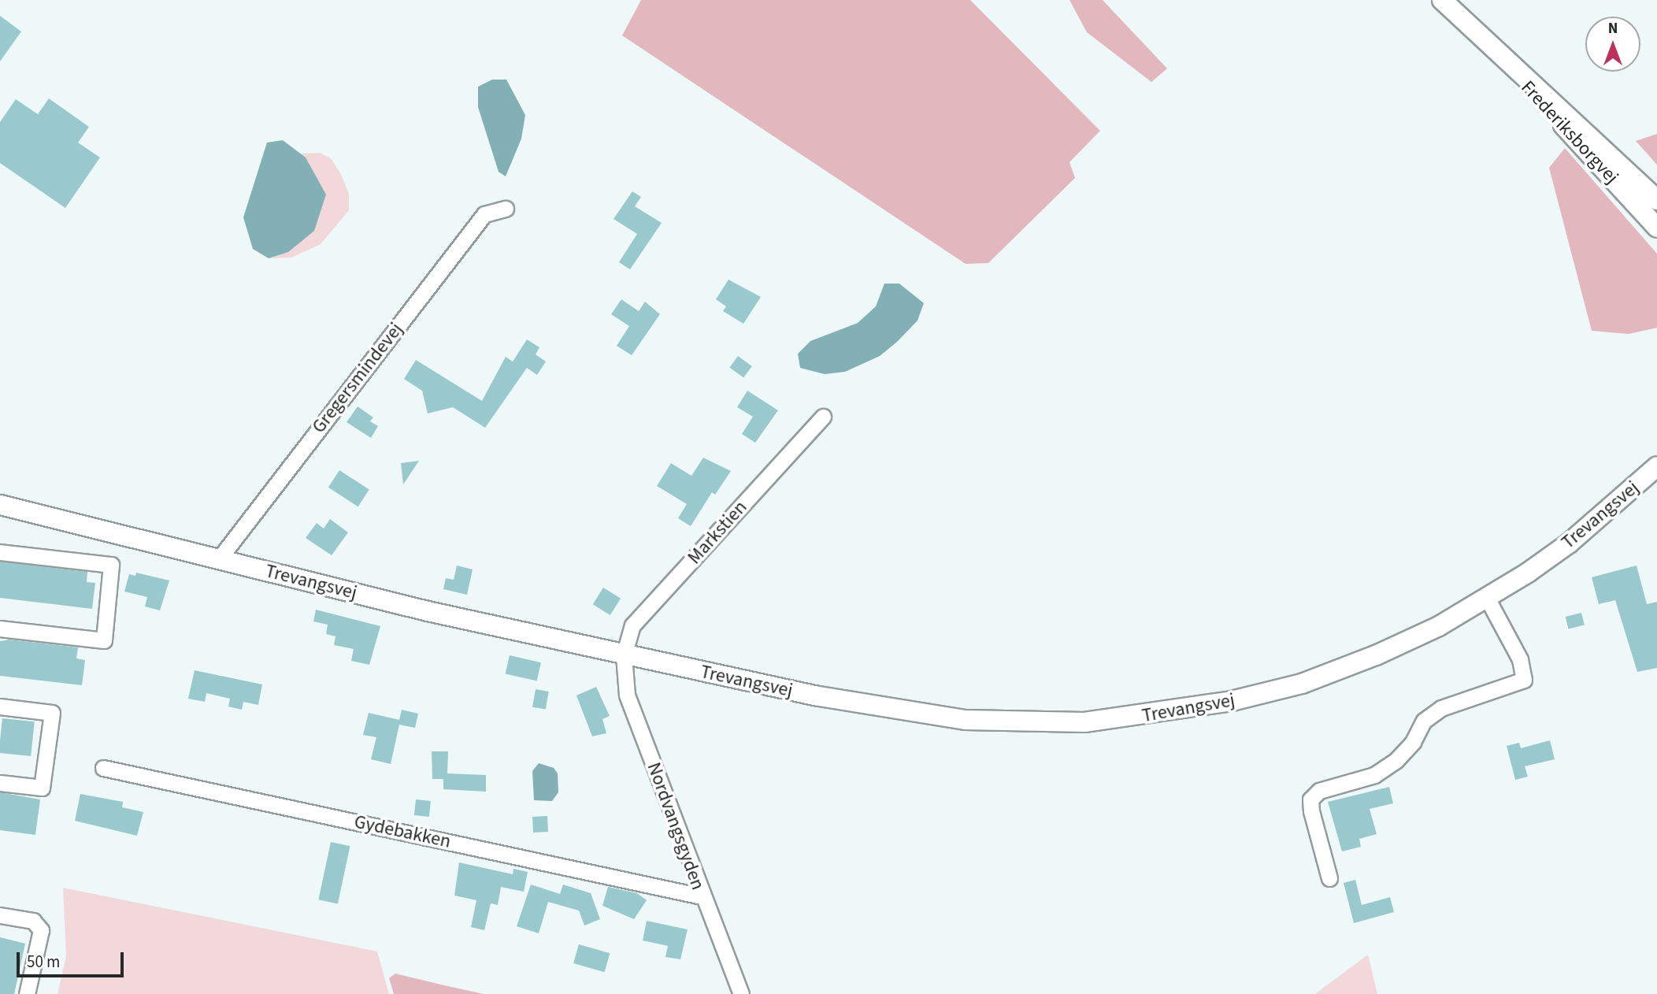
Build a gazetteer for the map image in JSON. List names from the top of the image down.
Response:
{
  "streets": {
    "street": [
      "Frederiksborgvej",
      "Gregersmindevej",
      "Trevangsvej",
      "Markstien",
      "Nordvangsgyden",
      "Gydebakken"
    ]
  },
  "crossings": [
    ["Gregersmindevej", "Trevangsvej"],
    ["Trevangsvej", "Markstien"],
    ["Trevangsvej", "Nordvangsgyden"],
    ["Markstien", "Nordvangsgyden"],
    ["Nordvangsgyden", "Gydebakken"]
  ],
  "scale_bar": "50 m",
  "north": "top"
}
